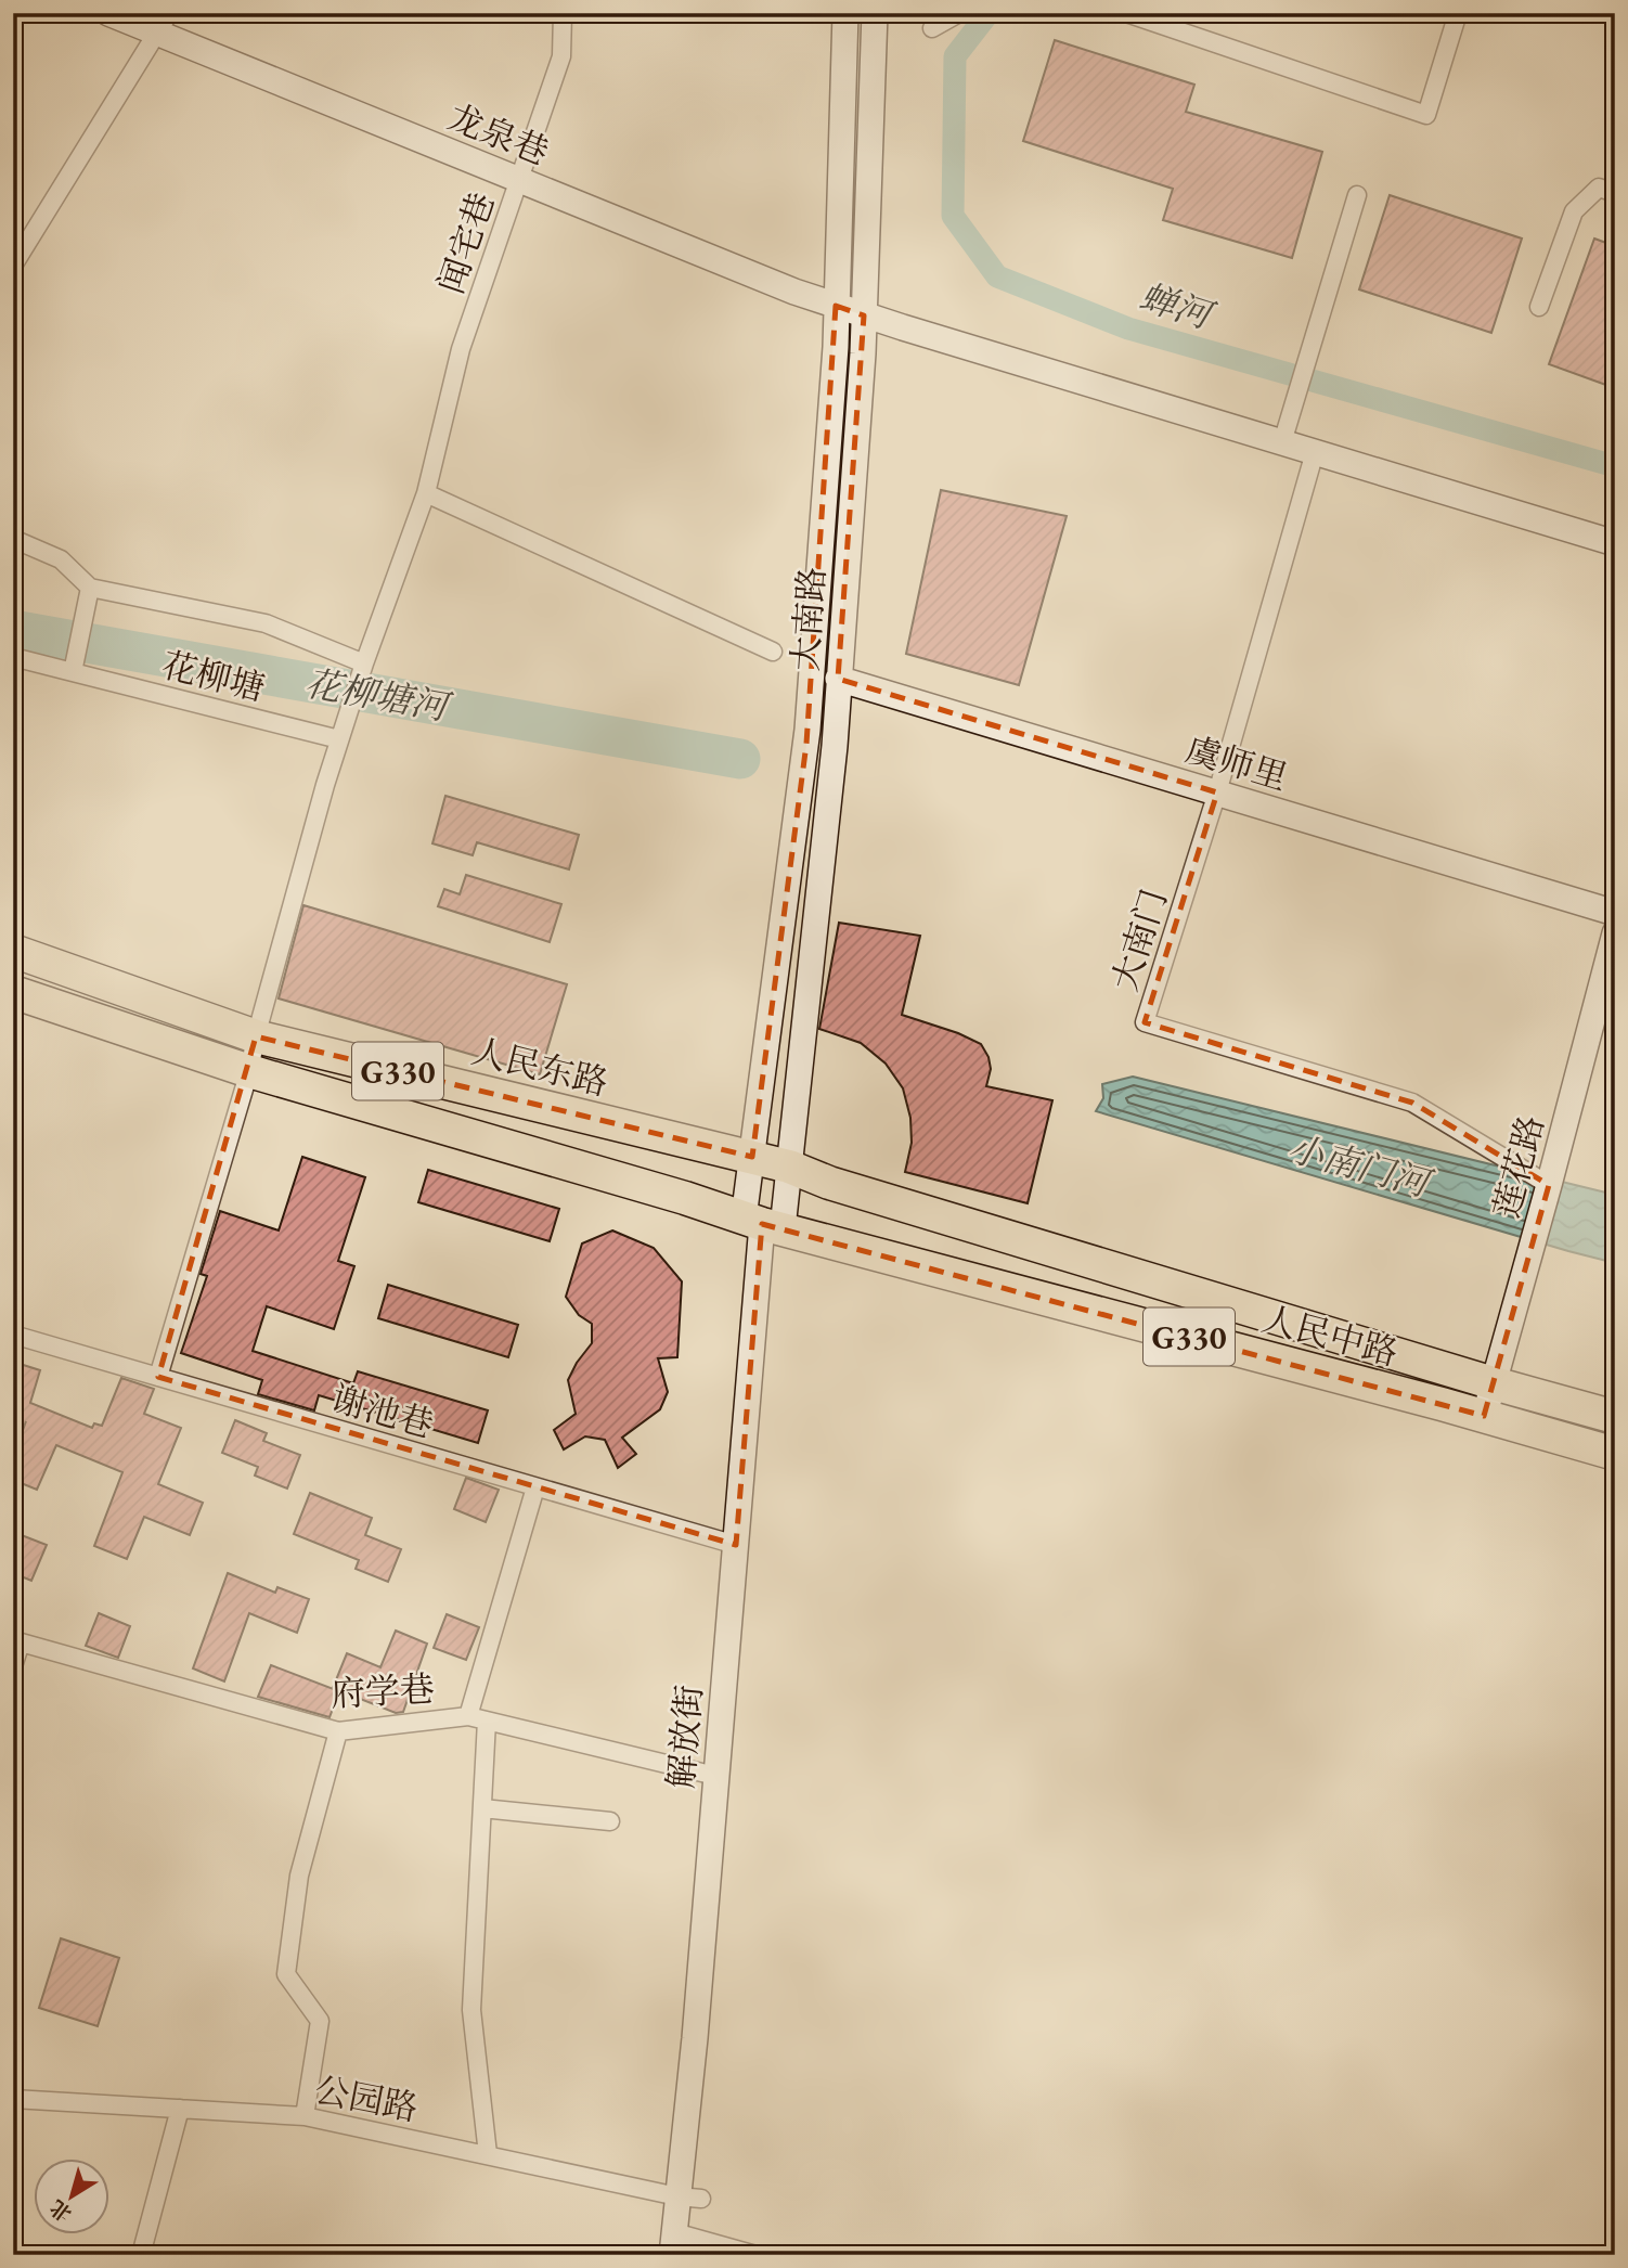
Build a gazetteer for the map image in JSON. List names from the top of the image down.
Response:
{
  "streets": {
    "highway": ["人民东路", "G330", "人民中路"],
    "street": [
      "龙泉巷",
      "闻宅巷",
      "大南路",
      "花柳塘",
      "虞师里",
      "大南门",
      "莲花路",
      "谢池巷",
      "府学巷",
      "解放街",
      "公园路"
    ]
  },
  "crossings": [
    ["龙泉巷", "闻宅巷"],
    ["龙泉巷", "大南路"],
    ["闻宅巷", "花柳塘"],
    ["闻宅巷", "人民东路"],
    ["闻宅巷", "G330"],
    ["闻宅巷", "谢池巷"],
    ["大南路", "虞师里"],
    ["大南路", "人民东路"],
    ["大南路", "G330"],
    ["大南路", "人民中路"],
    ["大南路", "解放街"],
    ["虞师里", "大南门"],
    ["大南门", "莲花路"],
    ["人民东路", "人民中路"],
    ["G330", "人民中路"],
    ["G330", "解放街"],
    ["莲花路", "人民中路"],
    ["人民中路", "解放街"],
    ["谢池巷", "解放街"],
    ["府学巷", "解放街"],
    ["解放街", "公园路"]
  ],
  "water": ["蝉河", "花柳塘河", "小南门河"],
  "north": "bottom left"
}
